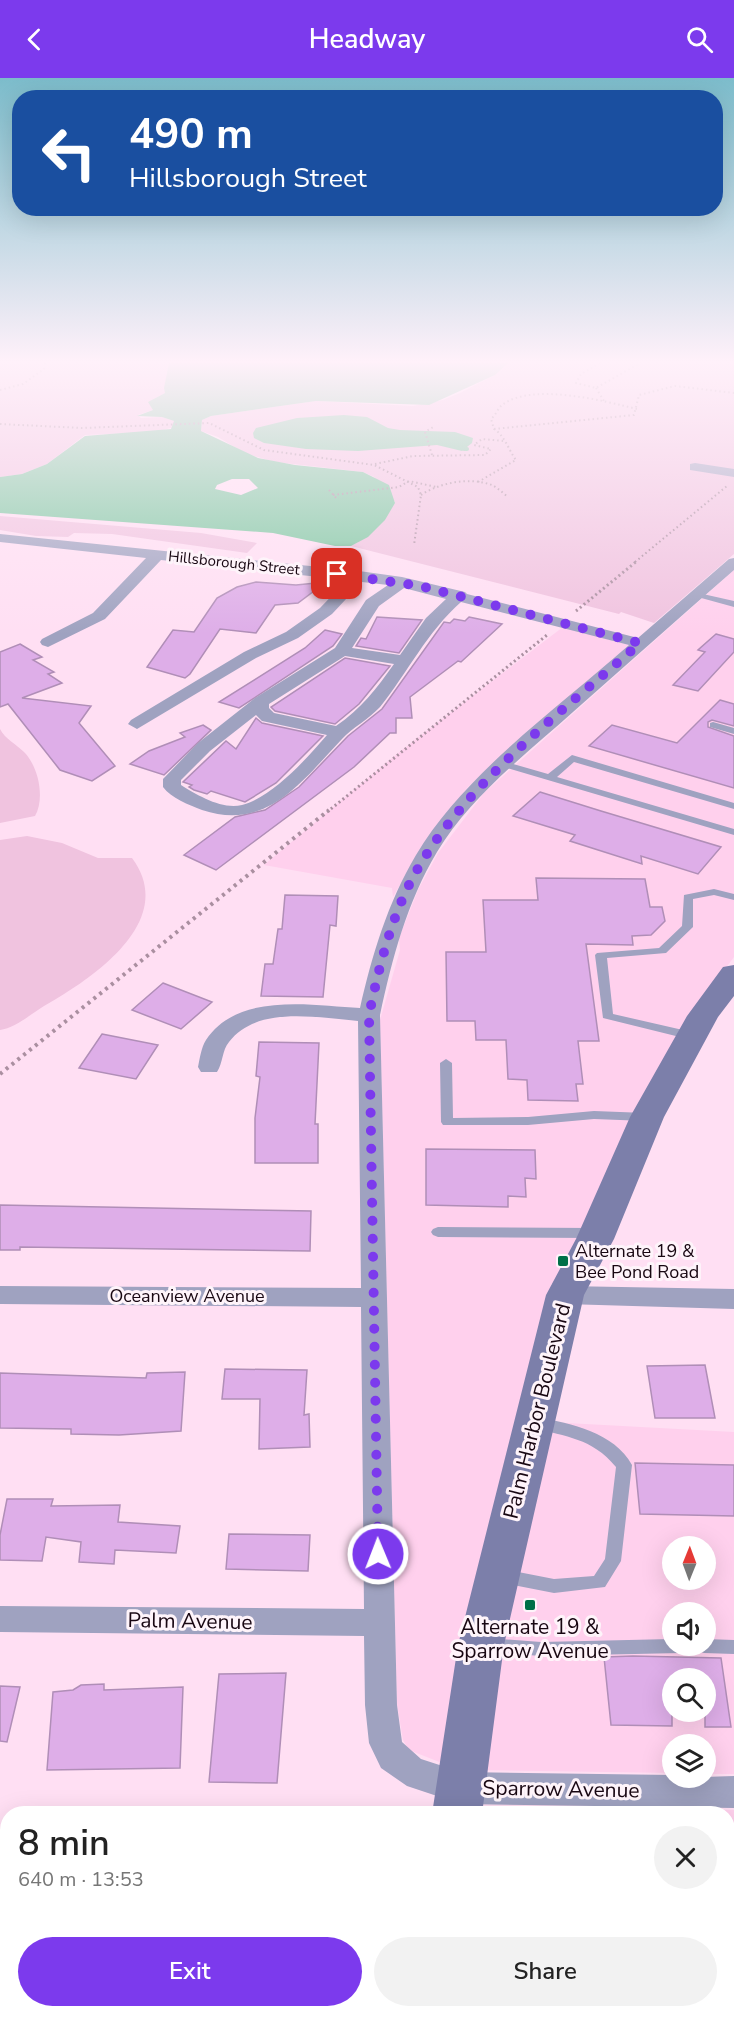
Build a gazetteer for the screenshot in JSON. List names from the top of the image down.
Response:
{
  "streets": {
    "main road": ["Palm Harbor Boulevard"],
    "street": [
      "Hillsborough Street",
      "Oceanview Avenue",
      "Palm Avenue",
      "Sparrow Avenue"
    ]
  },
  "crossings": [
    ["Hillsborough Street", "Sparrow Avenue"],
    ["Oceanview Avenue", "Sparrow Avenue"],
    ["Palm Harbor Boulevard", "Sparrow Avenue"],
    ["Palm Avenue", "Sparrow Avenue"]
  ],
  "places": {
    "transit": ["Alternate 19 & Bee Pond Road", "Alternate 19 & Sparrow Avenue"]
  },
  "north": "top",
  "page": {
    "header": "Headway",
    "turn": ["490 m", "Hillsborough Street"],
    "heading": ["8 min", "640 m · 13:53"],
    "buttons": ["Exit", "Share"]
  }
}
